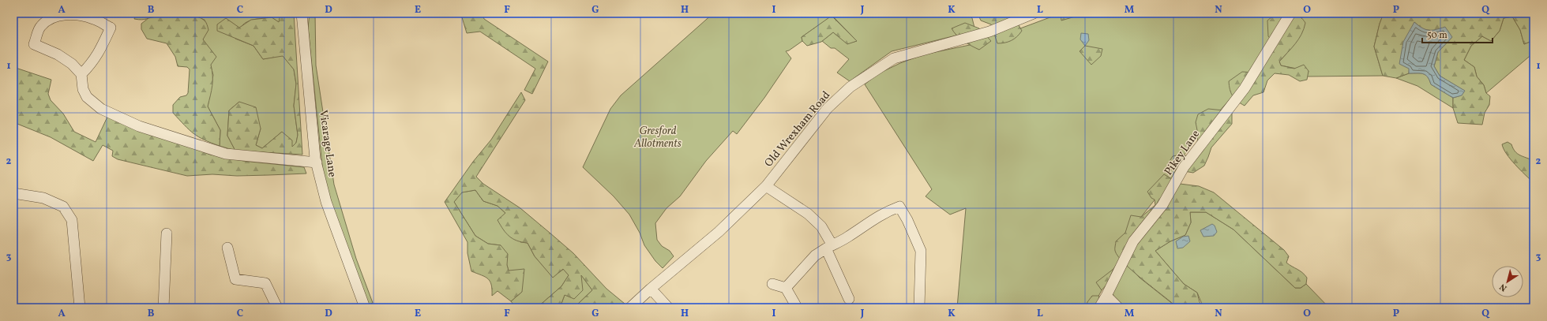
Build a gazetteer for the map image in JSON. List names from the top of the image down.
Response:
{
  "streets": {
    "street": ["Old Wrexham Road", "Vicarage Lane", "Pikey Lane"]
  },
  "parks": ["Gresford Allotments"],
  "scale_bar": "50 m",
  "north": "bottom left",
  "grid": {
    "columns": [
      "A",
      "B",
      "C",
      "D",
      "E",
      "F",
      "G",
      "H",
      "I",
      "J",
      "K",
      "L",
      "M",
      "N",
      "O",
      "P",
      "Q"
    ],
    "rows": ["1", "2", "3"]
  }
}
